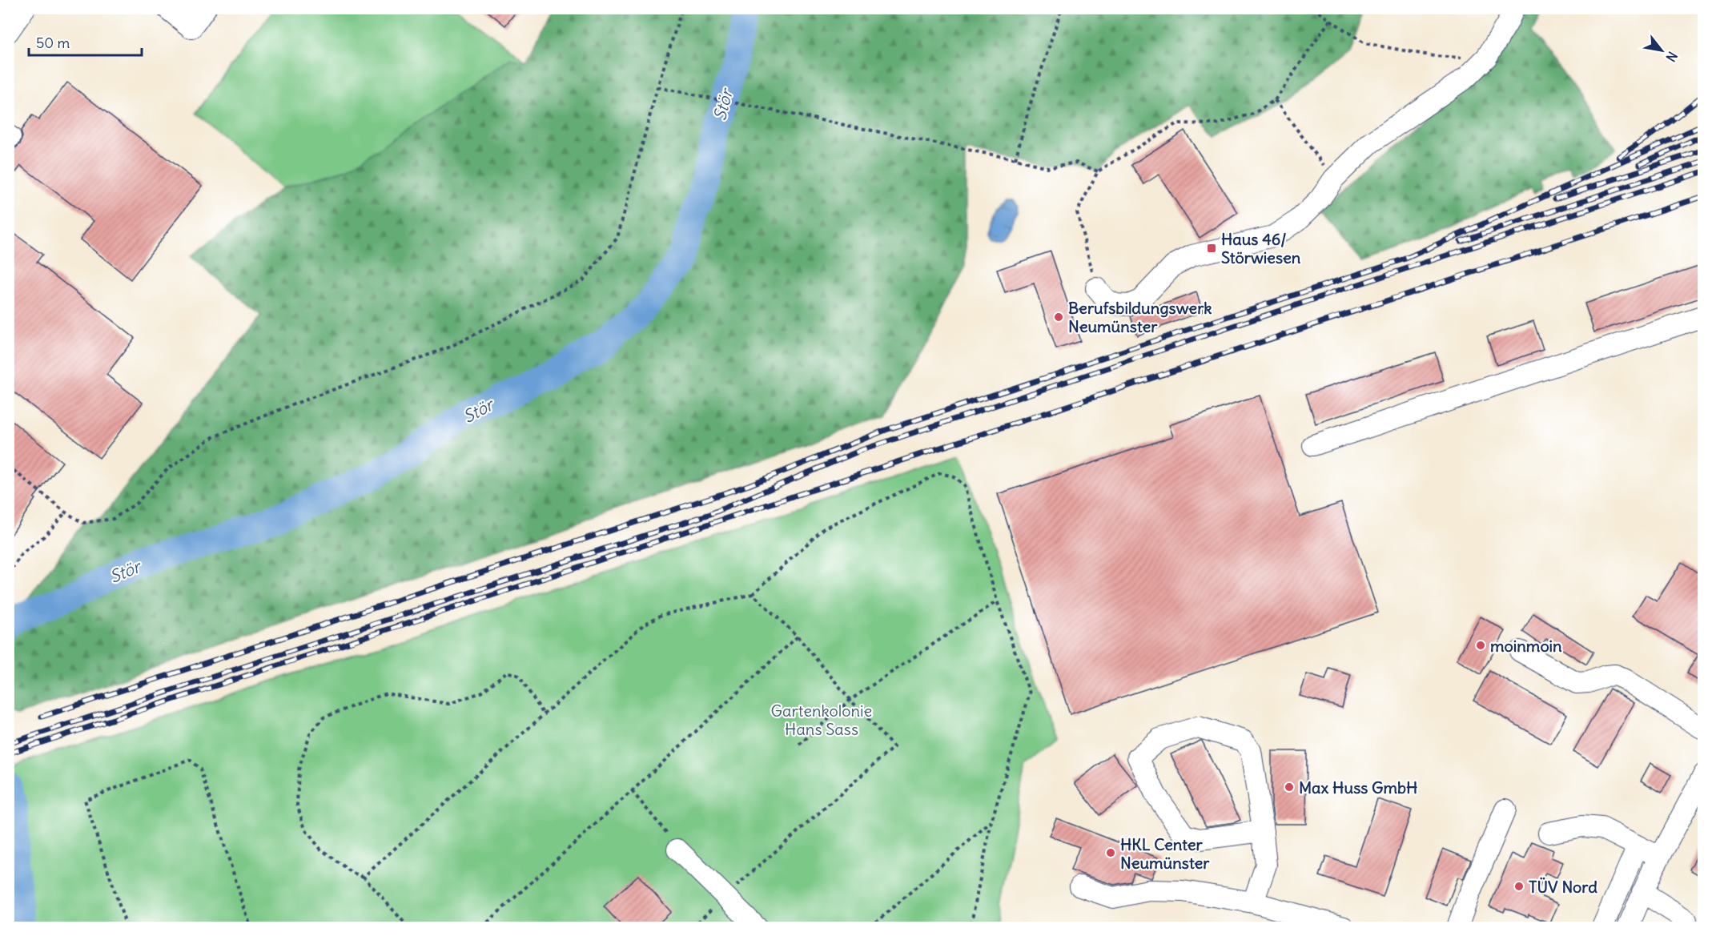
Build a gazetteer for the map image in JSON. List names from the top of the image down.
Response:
{
  "water": ["Stör"],
  "parks": ["Gartenkolonie Hans Sass"],
  "places": {
    "transit": ["Haus 46/ Störwiesen"],
    "other": [
      "Berufsbildungswerk Neumünster",
      "moinmoin",
      "Max Huss GmbH",
      "HKL Center Neumünster",
      "TÜV Nord"
    ]
  },
  "scale_bar": "50 m",
  "north": "bottom right"
}
